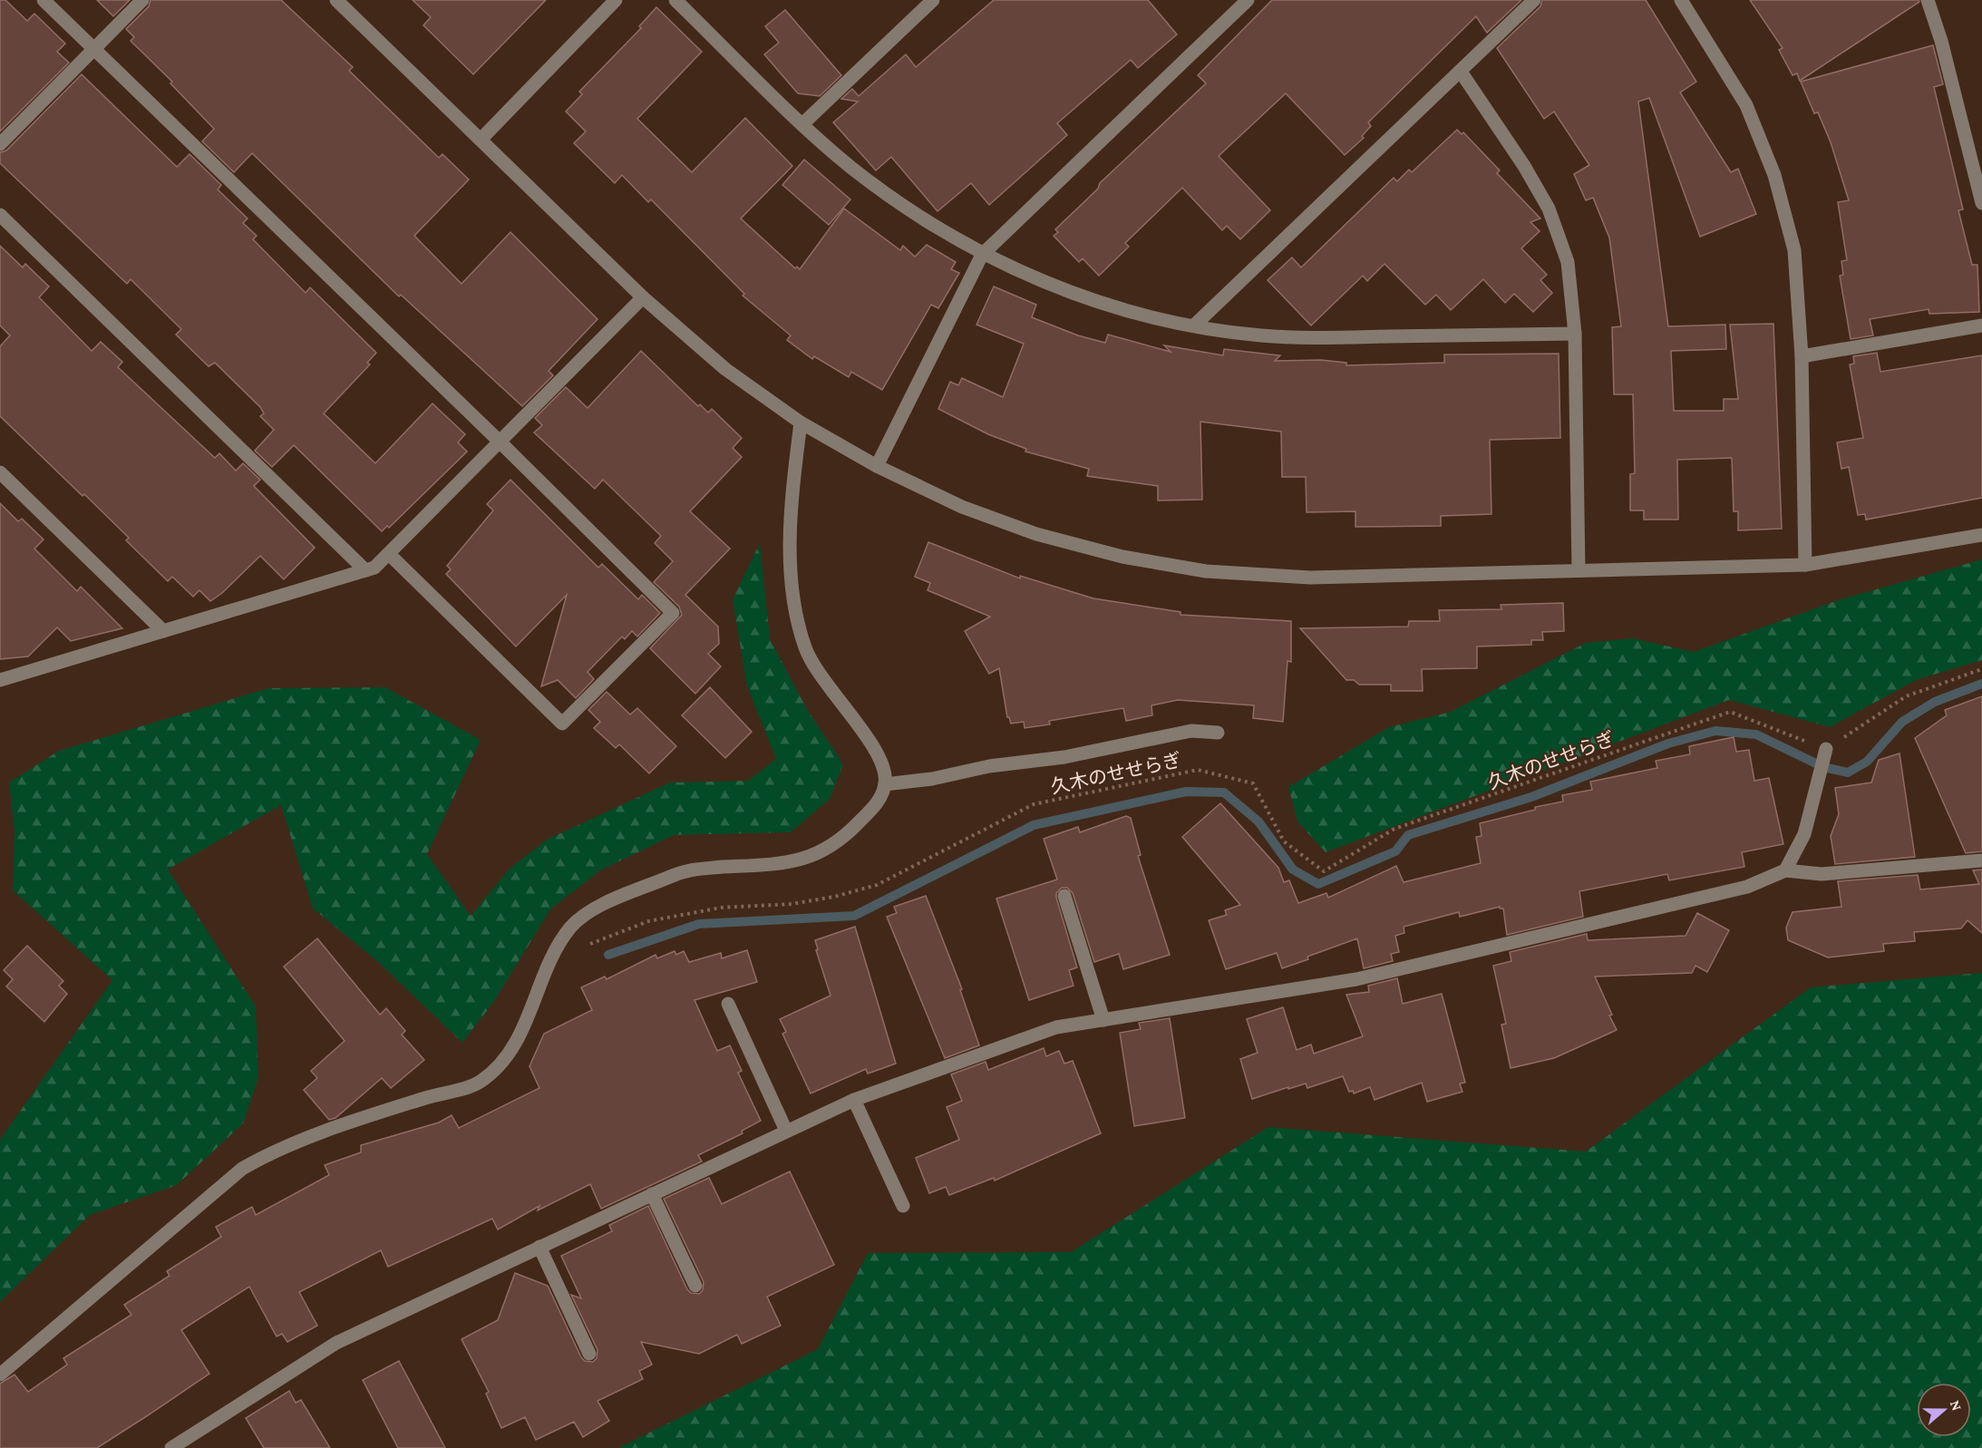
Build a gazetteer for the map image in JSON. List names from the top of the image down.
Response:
{
  "streets": {
    "path": ["久木のせせらぎ"]
  },
  "north": "right"
}
